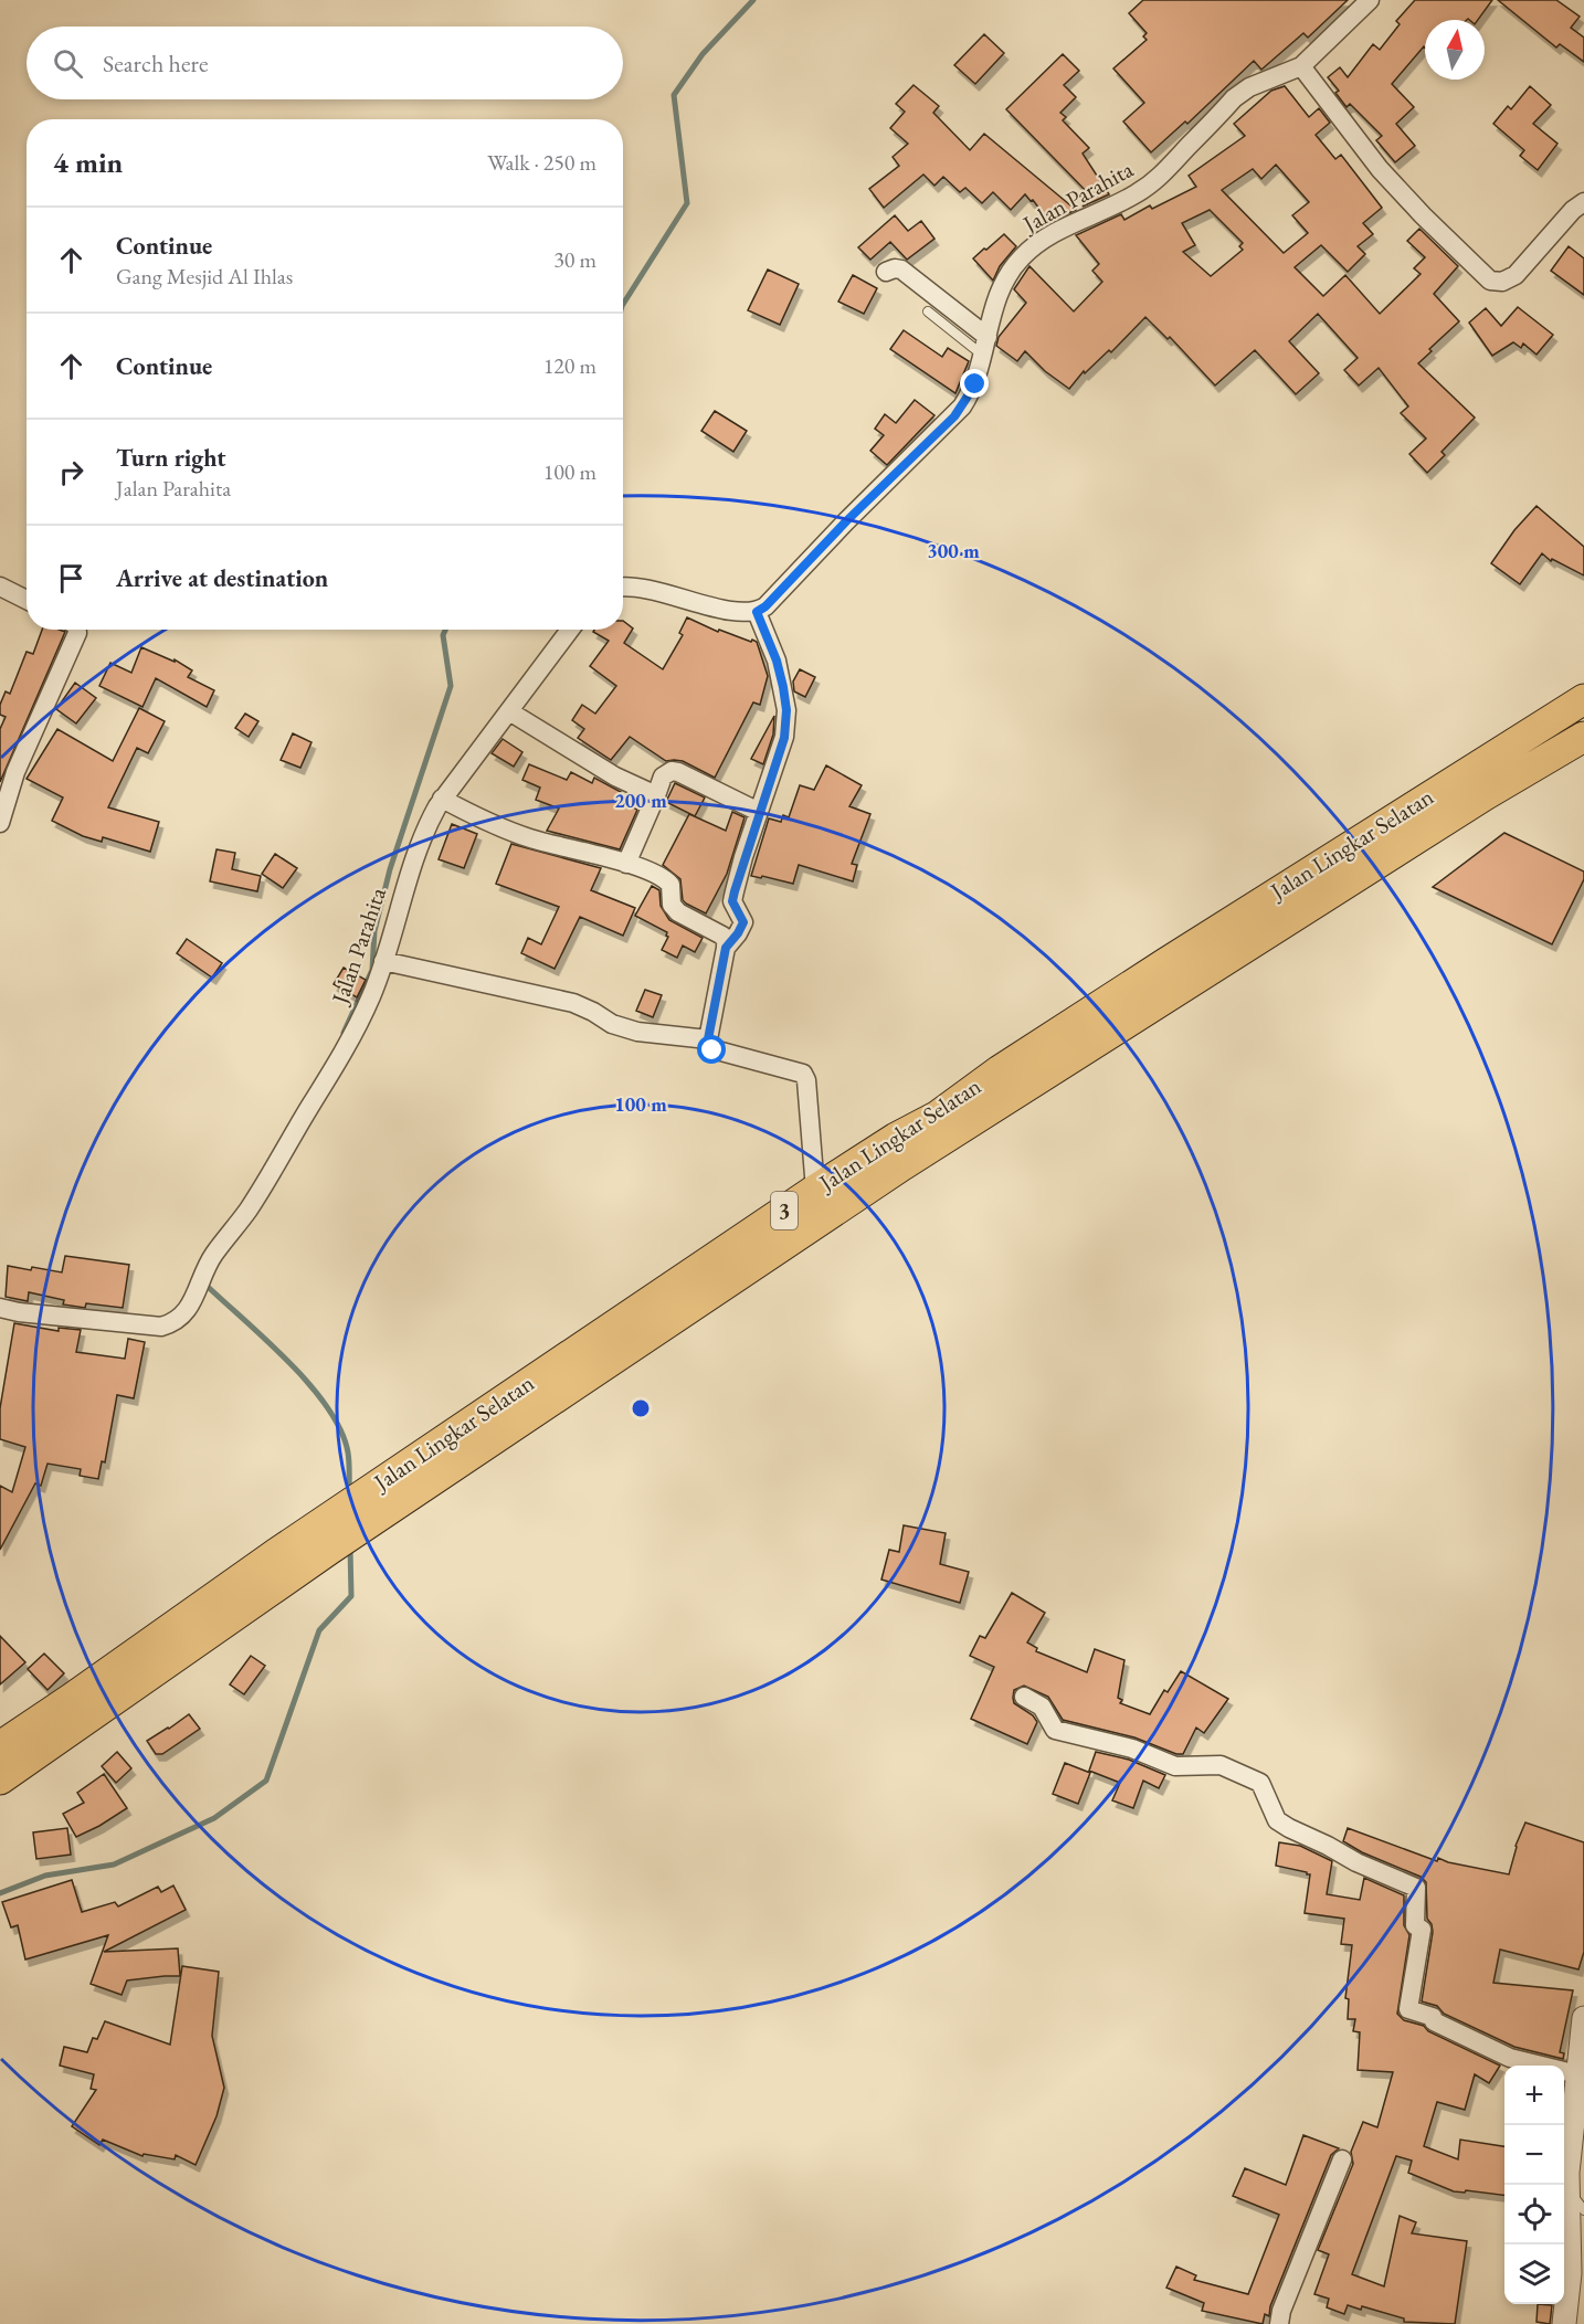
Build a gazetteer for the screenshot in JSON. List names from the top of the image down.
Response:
{
  "streets": {
    "main road": ["Jalan Lingkar Selatan", "3"],
    "street": ["Jalan Parahita"]
  },
  "north": "top",
  "page": {
    "search": "Search here",
    "heading": ["4 min", "Walk · 250 m"],
    "list": [
      ["Continue", "Gang Mesjid Al Ihlas", "30 m"],
      ["Continue", "120 m"],
      ["Turn right", "Jalan Parahita", "100 m"],
      "Arrive at destination"
    ],
    "map_buttons": ["+", "−"]
  },
  "rings": ["300 m", "200 m", "100 m"]
}
